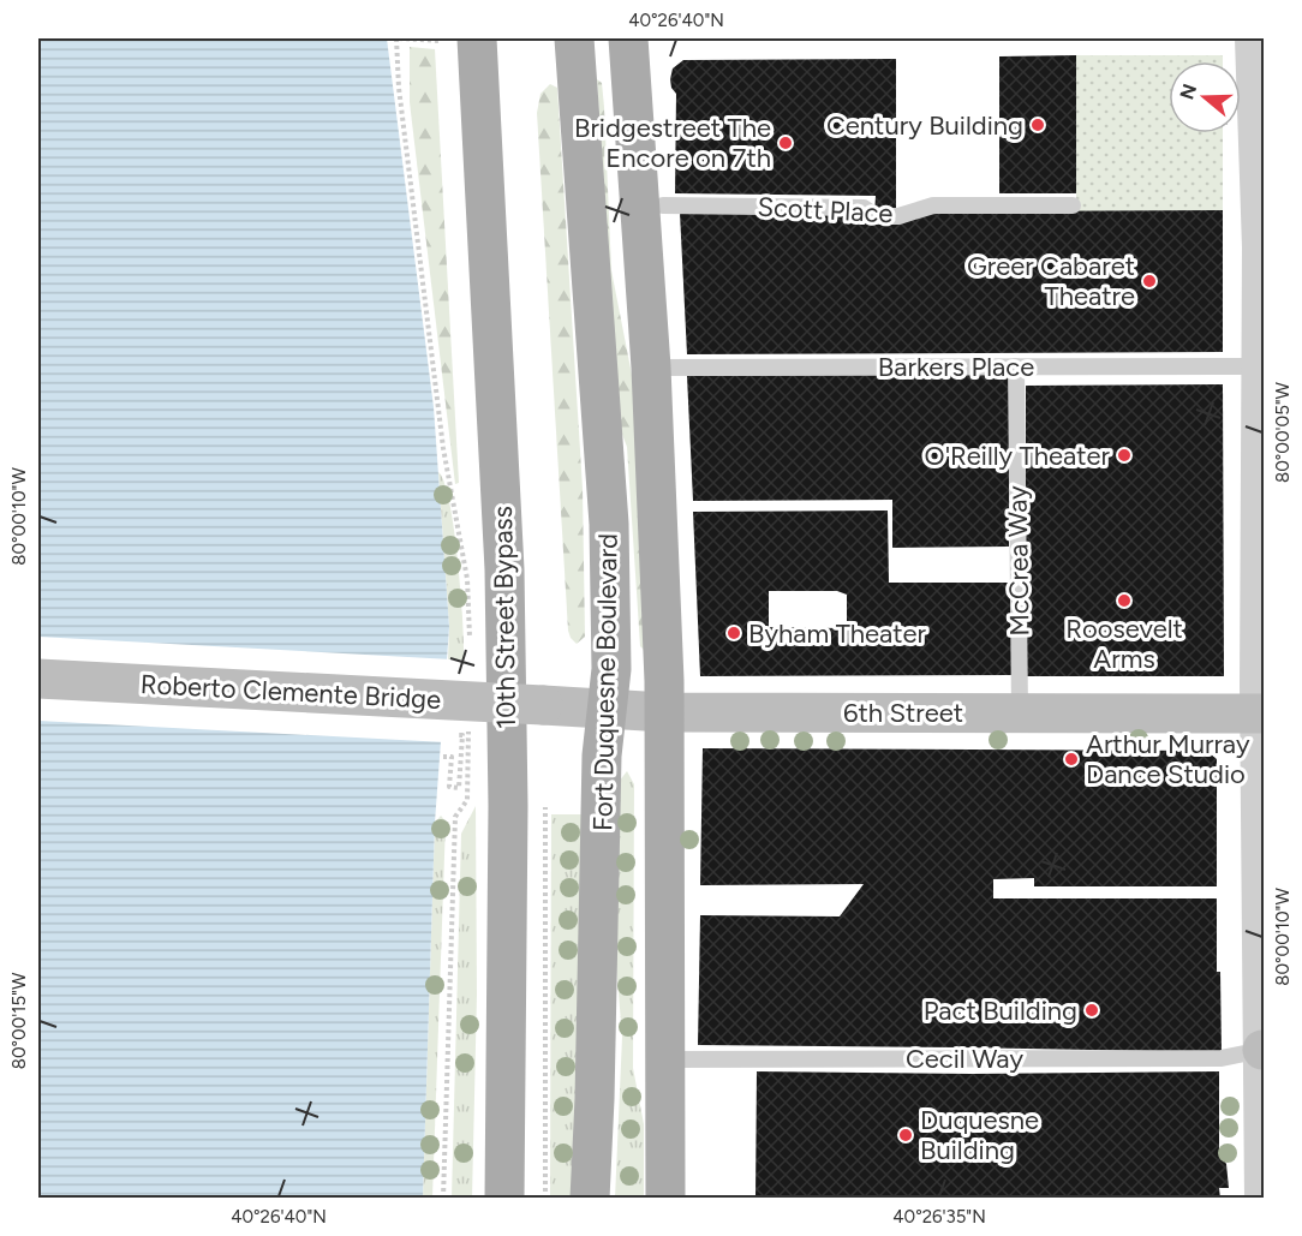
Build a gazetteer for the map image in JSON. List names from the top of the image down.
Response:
{
  "streets": {
    "main road": [
      "10th Street Bypass",
      "Fort Duquesne Boulevard",
      "Roberto Clemente Bridge",
      "6th Street"
    ],
    "lane": [
      "Scott Place",
      "Barkers Place",
      "McCrea Way",
      "Cecil Way"
    ]
  },
  "crossings": [
    ["Barkers Place", "McCrea Way"],
    ["Barkers Place", "Fort Duquesne Boulevard"],
    ["McCrea Way", "6th Street"],
    ["Fort Duquesne Boulevard", "6th Street"],
    ["Fort Duquesne Boulevard", "Cecil Way"],
    ["Roberto Clemente Bridge", "6th Street"]
  ],
  "places": [
    "Century Building",
    "Bridgestreet The Encore on 7th",
    "Greer Cabaret Theatre",
    "O'Reilly Theater",
    "Roosevelt Arms",
    "Byham Theater",
    "Arthur Murray Dance Studio",
    "Pact Building",
    "Duquesne Building"
  ],
  "north": "left",
  "coordinates": [
    "40°26'40\"N",
    "80°00'05\"W",
    "80°00'10\"W",
    "80°00'15\"W",
    "40°26'35\"N"
  ]
}
